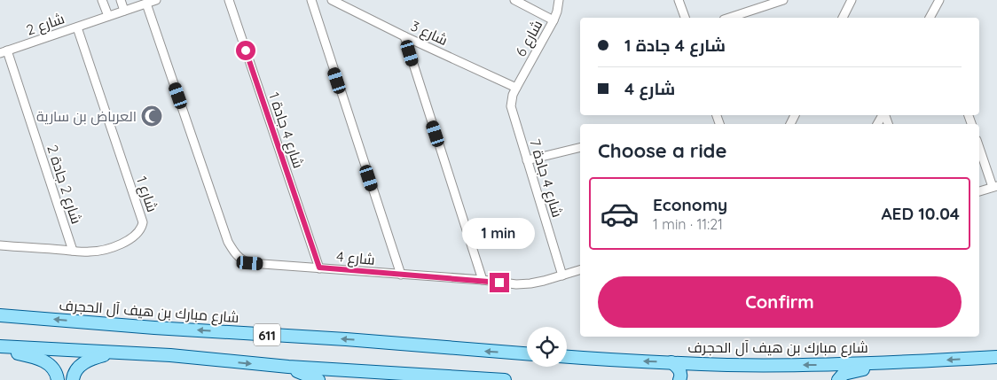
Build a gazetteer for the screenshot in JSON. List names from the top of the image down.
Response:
{
  "streets": {
    "main road": ["شارع مبارك بن هيف آل الحجرف", "611"],
    "street": [
      "شارع 2",
      "شارع 3",
      "شارع 6",
      "شارع 4 جادة 1",
      "شارع 4 جادة 7",
      "شارع 2 جادة 2",
      "شارع 1",
      "شارع 4"
    ]
  },
  "crossings": [
    ["شارع 2", "شارع 2 جادة 2"],
    ["شارع 2", "شارع 1"],
    ["شارع 3", "شارع 6"],
    ["شارع 3", "شارع 4 جادة 7"],
    ["شارع 6", "شارع 4 جادة 7"],
    ["شارع 4 جادة 1", "شارع 4"],
    ["شارع 4 جادة 7", "شارع 4"],
    ["شارع 2 جادة 2", "شارع 1"]
  ],
  "places": {
    "mosque": ["العرباض بن سارية"]
  },
  "page": {
    "banner": ["شارع 4 جادة 1", "شارع 4"],
    "heading": "Choose a ride",
    "list": [
      {
        "name": "Economy",
        "note": "1 min · 11:21",
        "value": "AED 10.04"
      }
    ],
    "bubble": "1 min",
    "buttons": "Confirm"
  }
}
